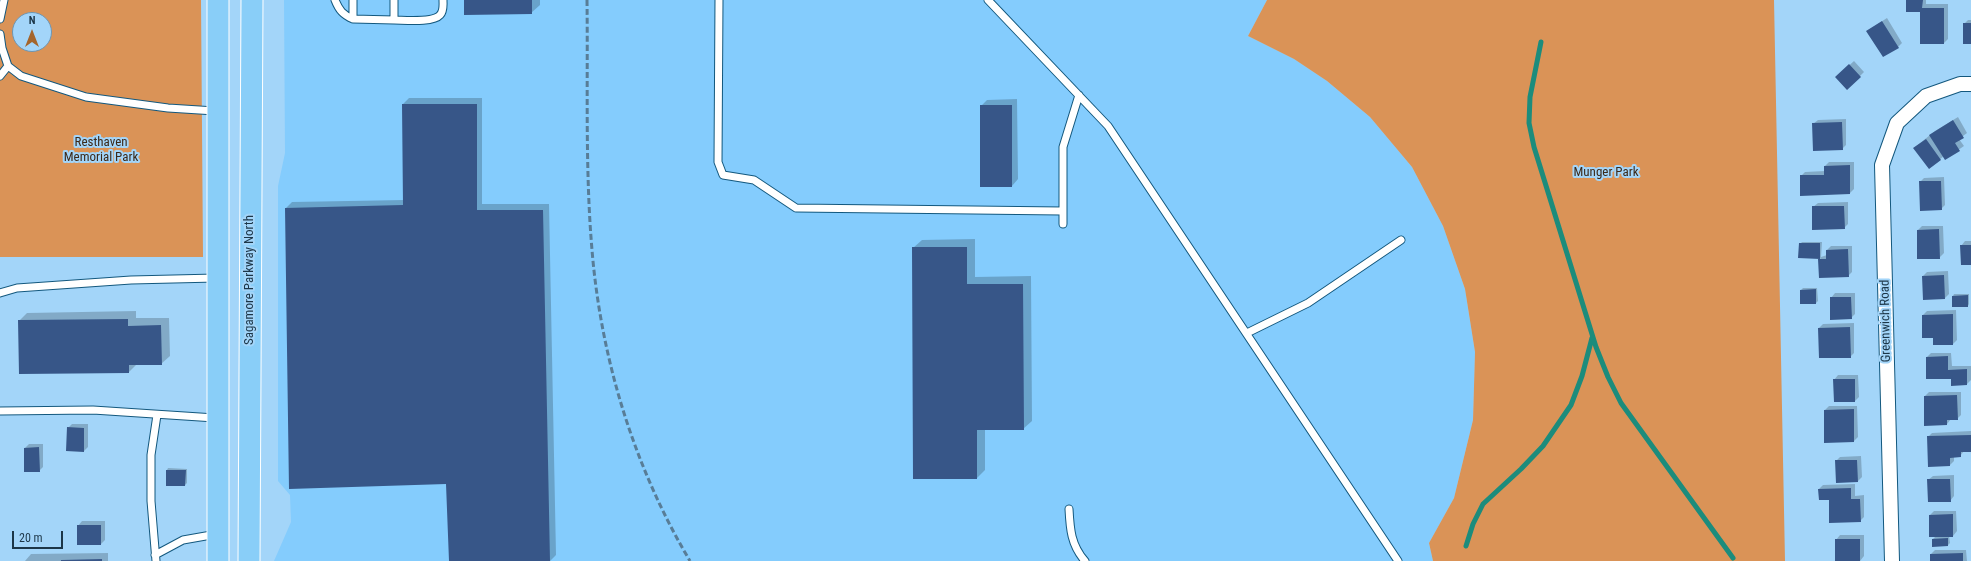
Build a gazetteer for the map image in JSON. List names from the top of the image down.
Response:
{
  "streets": {
    "main road": ["Sagamore Parkway North"],
    "street": ["Greenwich Road"]
  },
  "parks": ["Resthaven Memorial Park", "Munger Park"],
  "scale_bar": "20 m",
  "north": "top"
}
